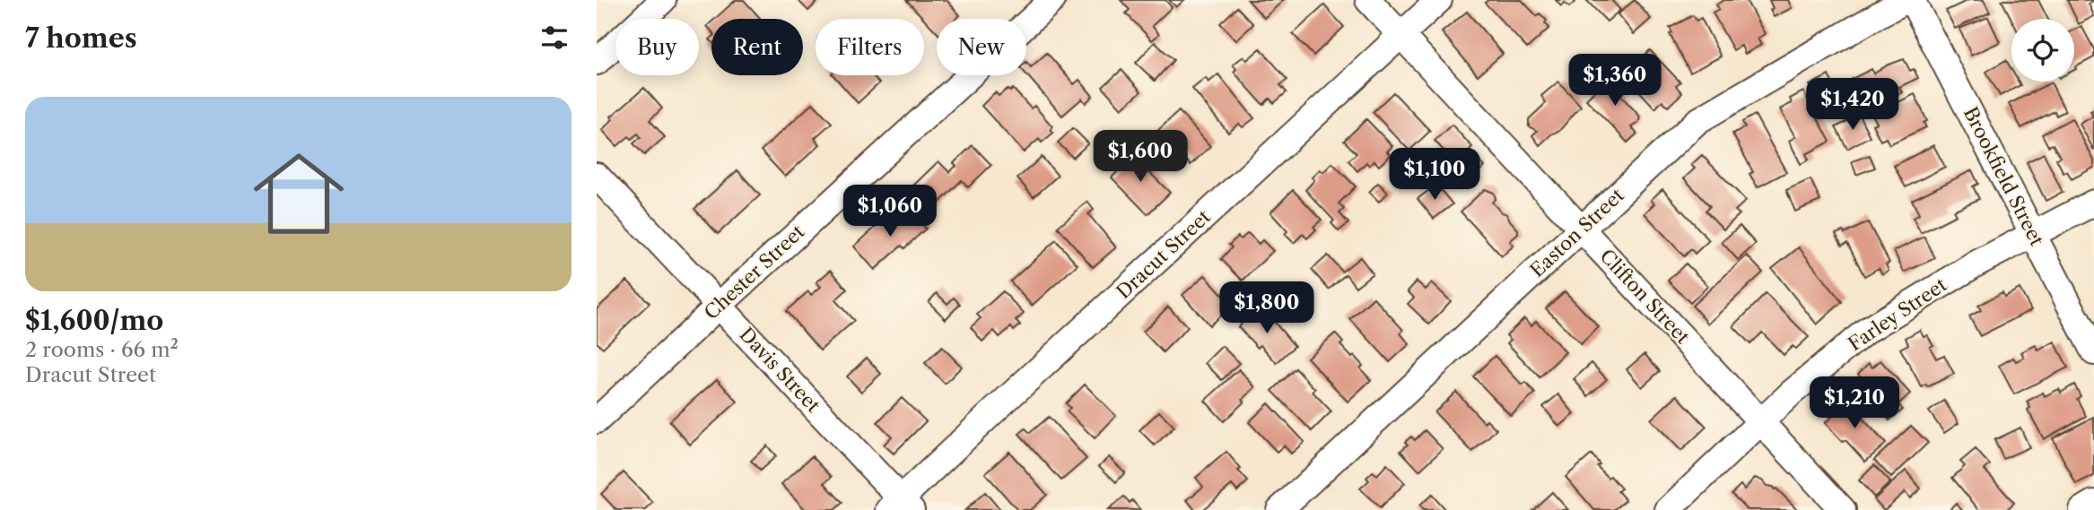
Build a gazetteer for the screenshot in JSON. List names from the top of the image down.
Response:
{
  "streets": {
    "street": [
      "Brookfield Street",
      "Easton Street",
      "Dracut Street",
      "Chester Street",
      "Clifton Street",
      "Farley Street",
      "Davis Street"
    ]
  },
  "crossings": [
    ["Brookfield Street", "Easton Street"],
    ["Brookfield Street", "Farley Street"],
    ["Easton Street", "Clifton Street"],
    ["Dracut Street", "Clifton Street"],
    ["Dracut Street", "Davis Street"],
    ["Chester Street", "Davis Street"],
    ["Clifton Street", "Farley Street"]
  ],
  "page": {
    "heading": "7 homes",
    "chip": [
      "Buy",
      "Rent",
      "Filters",
      "New"
    ],
    "price": [
      "$1,360",
      "$1,420",
      "$1,600",
      "$1,100",
      "$1,060",
      "$1,800",
      "$1,210"
    ],
    "list": [
      {
        "name": "$1,600/mo",
        "note": "2 rooms · 66 m² · Dracut Street"
      }
    ]
  }
}
